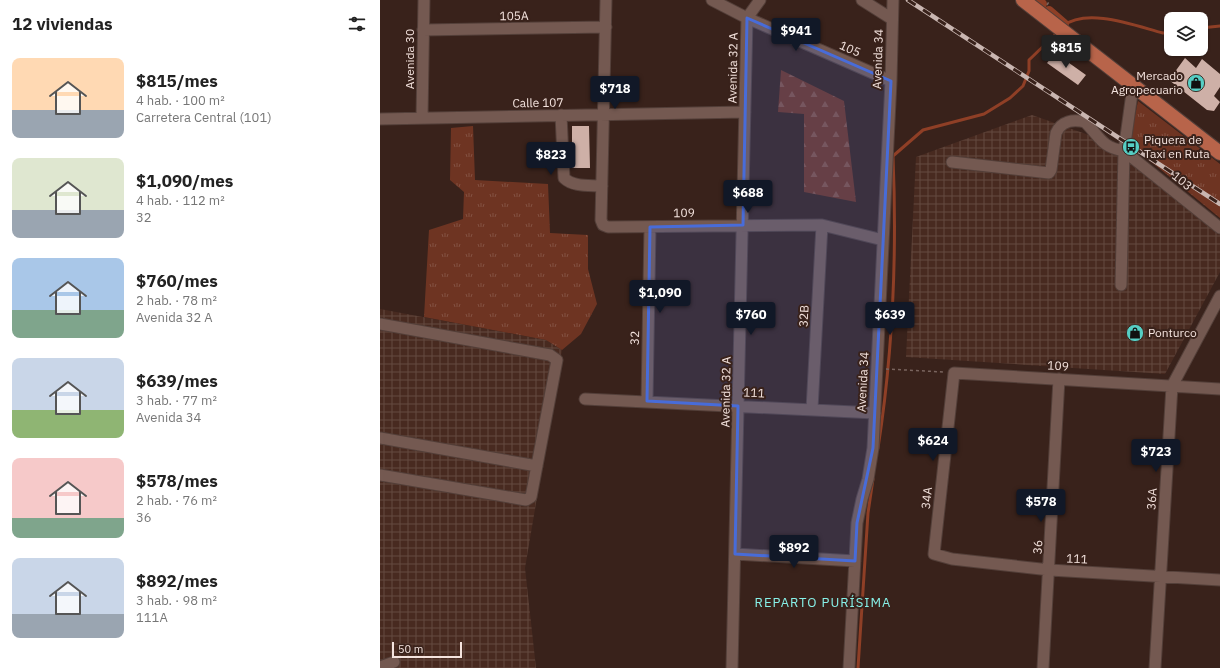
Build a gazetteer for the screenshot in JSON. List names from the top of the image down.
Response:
{
  "streets": {
    "street": [
      "105A",
      "105",
      "Avenida 30",
      "Avenida 34",
      "Avenida 32 A",
      "Calle 107",
      "103",
      "109",
      "32B",
      "32",
      "111",
      "34A",
      "36A",
      "36"
    ]
  },
  "crossings": [
    ["105A", "Avenida 30"],
    ["105", "Avenida 34"],
    ["105", "Avenida 32 A"],
    ["Avenida 30", "Calle 107"],
    ["Avenida 34", "109"],
    ["Avenida 34", "111"],
    ["Avenida 32 A", "Calle 107"],
    ["Avenida 32 A", "109"],
    ["Avenida 32 A", "111"],
    ["109", "32B"],
    ["109", "32"],
    ["109", "34A"],
    ["109", "36A"],
    ["109", "36"],
    ["32B", "111"],
    ["32", "111"],
    ["111", "34A"],
    ["111", "36A"],
    ["111", "36"]
  ],
  "districts": ["REPARTO PURÍSIMA"],
  "places": {
    "shop": ["Mercado Agropecuario", "Ponturco"],
    "bus stop": ["Piquera de Taxi en Ruta"]
  },
  "scale_bar": "50 m",
  "page": {
    "heading": "12 viviendas",
    "price": [
      "$941",
      "$815",
      "$718",
      "$823",
      "$688",
      "$1,090",
      "$760",
      "$639",
      "$624",
      "$723",
      "$578",
      "$892"
    ],
    "list": [
      {
        "name": "$815/mes",
        "note": "4 hab. · 100 m² · Carretera Central (101)"
      },
      {
        "name": "$1,090/mes",
        "note": "4 hab. · 112 m² · 32"
      },
      {
        "name": "$760/mes",
        "note": "2 hab. · 78 m² · Avenida 32 A"
      },
      {
        "name": "$639/mes",
        "note": "3 hab. · 77 m² · Avenida 34"
      },
      {
        "name": "$578/mes",
        "note": "2 hab. · 76 m² · 36"
      },
      {
        "name": "$892/mes",
        "note": "3 hab. · 98 m² · 111A"
      }
    ],
    "scale": "50 m"
  }
}
